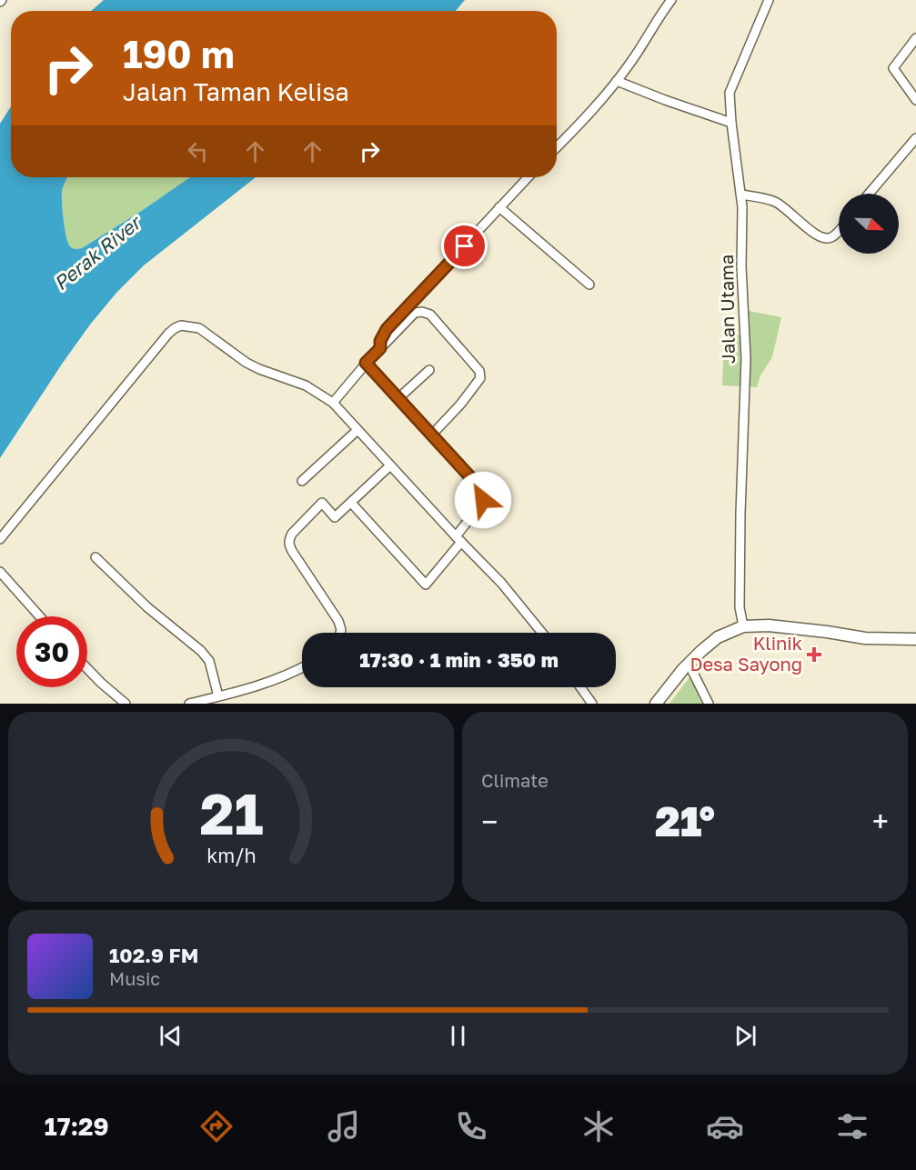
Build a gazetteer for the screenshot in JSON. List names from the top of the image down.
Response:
{
  "streets": {
    "street": ["Jalan Utama"]
  },
  "water": ["Perak River"],
  "places": {
    "health": ["Klinik Desa Sayong"]
  },
  "north": "right",
  "page": {
    "turn": ["190 m", "Jalan Taman Kelisa"],
    "limit": "30",
    "trip": "17:30 · 1 min · 350 m",
    "tile": "Climate",
    "heat": ["−", "21°", "+"],
    "song": ["102.9 FM", "Music"],
    "tabs": "17:29",
    "gauge": ["21", "km/h"]
  }
}
